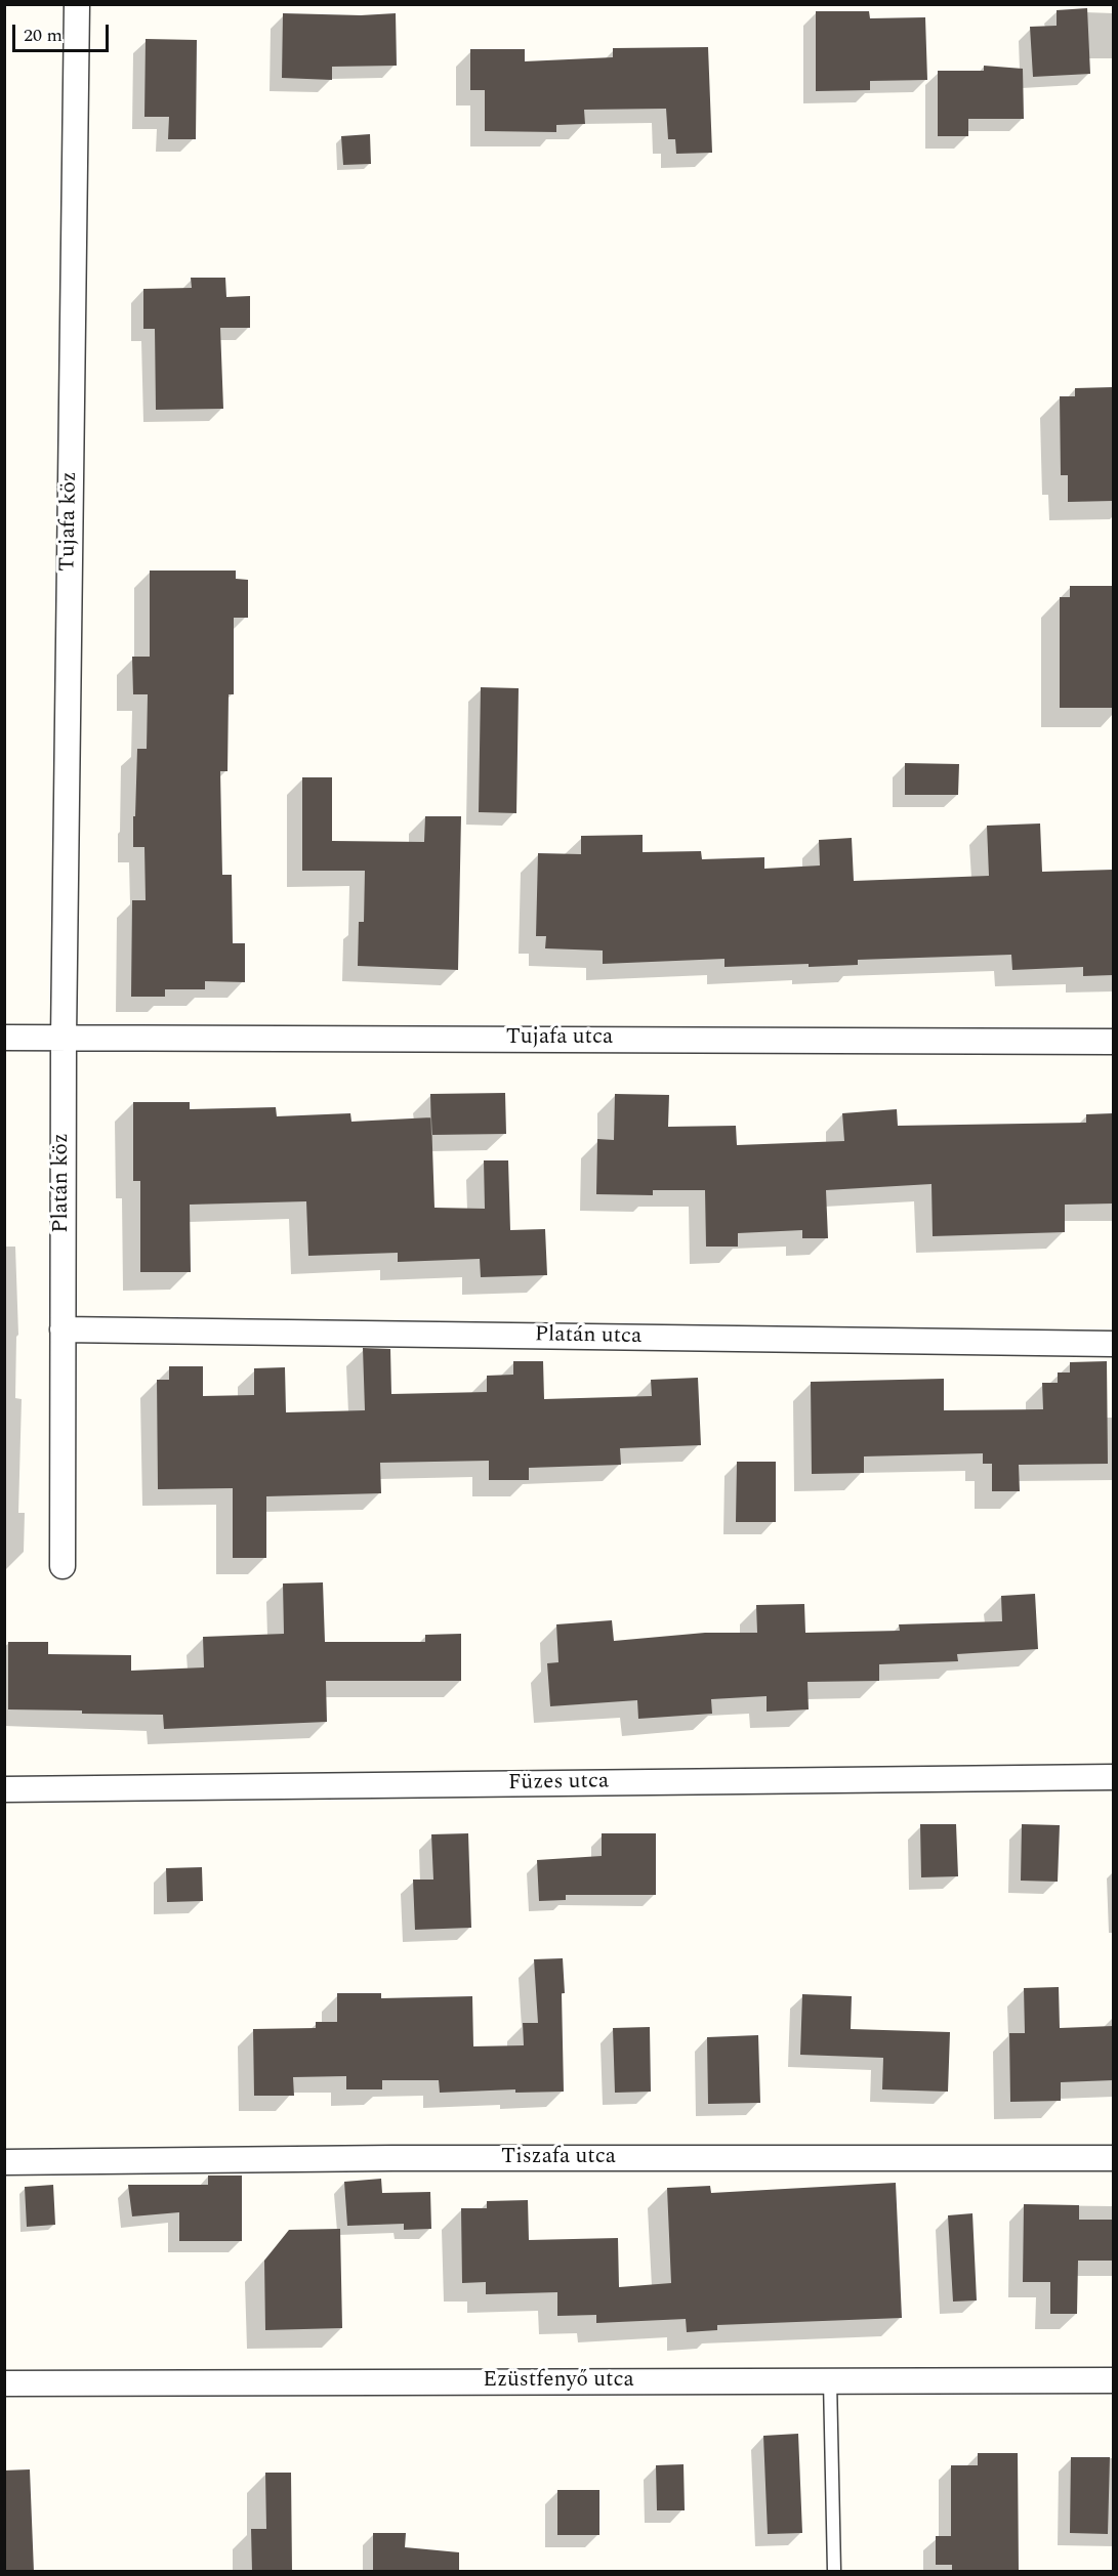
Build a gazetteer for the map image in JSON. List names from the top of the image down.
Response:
{
  "streets": {
    "street": [
      "Tujafa köz",
      "Tujafa utca",
      "Platán köz",
      "Platán utca",
      "Füzes utca",
      "Tiszafa utca",
      "Ezüstfenyő utca"
    ]
  },
  "crossings": [
    ["Tujafa köz", "Tujafa utca"],
    ["Tujafa köz", "Platán köz"],
    ["Tujafa utca", "Platán köz"],
    ["Platán köz", "Platán utca"]
  ],
  "scale_bar": "20 m"
}
